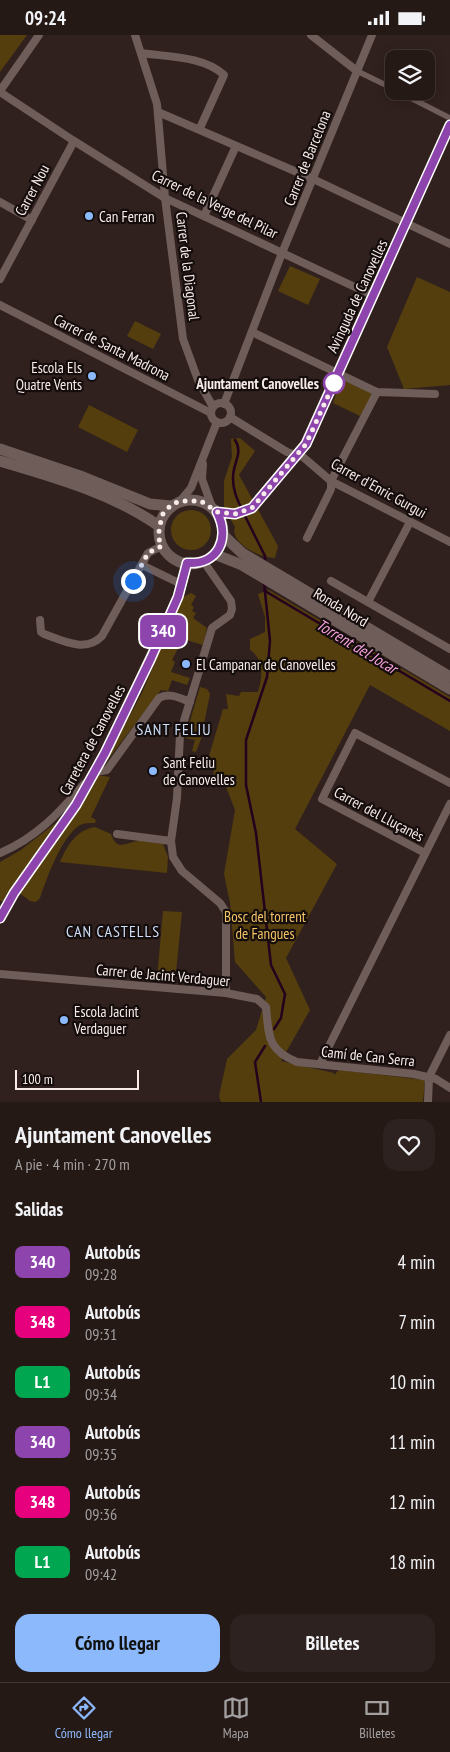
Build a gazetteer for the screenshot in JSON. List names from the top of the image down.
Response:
{
  "streets": {
    "main road": ["Ronda Nord"],
    "street": [
      "Carrer de Barcelona",
      "Carrer Nou",
      "Carrer de la Verge del Pilar",
      "Carrer de la Diagonal",
      "Avinguda de Canovelles",
      "Carrer de Santa Madrona",
      "Carrer d'Enric Gurgui",
      "Carretera de Canovelles",
      "Carrer del Lluçanès",
      "Carrer de Jacint Verdaguer",
      "Camí de Can Serra"
    ]
  },
  "crossings": [
    ["Carrer de Barcelona", "Carrer de la Verge del Pilar"],
    ["Carrer de Barcelona", "Carrer de la Diagonal"],
    ["Carrer de Barcelona", "Carrer de Santa Madrona"],
    ["Carrer de Barcelona", "Carrer d'Enric Gurgui"],
    ["Carrer Nou", "Carrer de la Verge del Pilar"],
    ["Carrer de la Verge del Pilar", "Carrer de la Diagonal"],
    ["Carrer de la Verge del Pilar", "Avinguda de Canovelles"],
    ["Carrer de la Diagonal", "Carrer de Santa Madrona"],
    ["Carrer de la Diagonal", "Carrer d'Enric Gurgui"],
    ["Avinguda de Canovelles", "Carrer d'Enric Gurgui"],
    ["Avinguda de Canovelles", "Ronda Nord"],
    ["Avinguda de Canovelles", "Carretera de Canovelles"],
    ["Carrer de Santa Madrona", "Carrer d'Enric Gurgui"],
    ["Ronda Nord", "Carretera de Canovelles"],
    ["Carrer del Lluçanès", "Camí de Can Serra"],
    ["Carrer de Jacint Verdaguer", "Camí de Can Serra"]
  ],
  "districts": ["SANT FELIU", "CAN CASTELLS"],
  "water": ["Torrent del Jocar"],
  "parks": ["Bosc del torrent de Fangues"],
  "places": [
    "Can Ferran",
    "Escola Els Quatre Vents",
    "Ajuntament Canovelles",
    "El Campanar de Canovelles",
    "Sant Feliu de Canovelles",
    "Escola Jacint Verdaguer"
  ],
  "lines": ["bus line 340"],
  "scale_bar": "100 m",
  "page": {
    "status": "09:24",
    "on_map": "340",
    "scale": "100 m",
    "heading": [
      ["Ajuntament Canovelles", "A pie · 4 min · 270 m"],
      "Salidas"
    ],
    "list": [
      {
        "mark": "340",
        "name": "Autobús",
        "note": "09:28",
        "value": "4 min"
      },
      {
        "mark": "348",
        "name": "Autobús",
        "note": "09:31",
        "value": "7 min"
      },
      {
        "mark": "L1",
        "name": "Autobús",
        "note": "09:34",
        "value": "10 min"
      },
      {
        "mark": "340",
        "name": "Autobús",
        "note": "09:35",
        "value": "11 min"
      },
      {
        "mark": "348",
        "name": "Autobús",
        "note": "09:36",
        "value": "12 min"
      },
      {
        "mark": "L1",
        "name": "Autobús",
        "note": "09:42",
        "value": "18 min"
      }
    ],
    "buttons": ["Cómo llegar", "Billetes"],
    "tabs": ["Cómo llegar", "Mapa", "Billetes"]
  }
}
